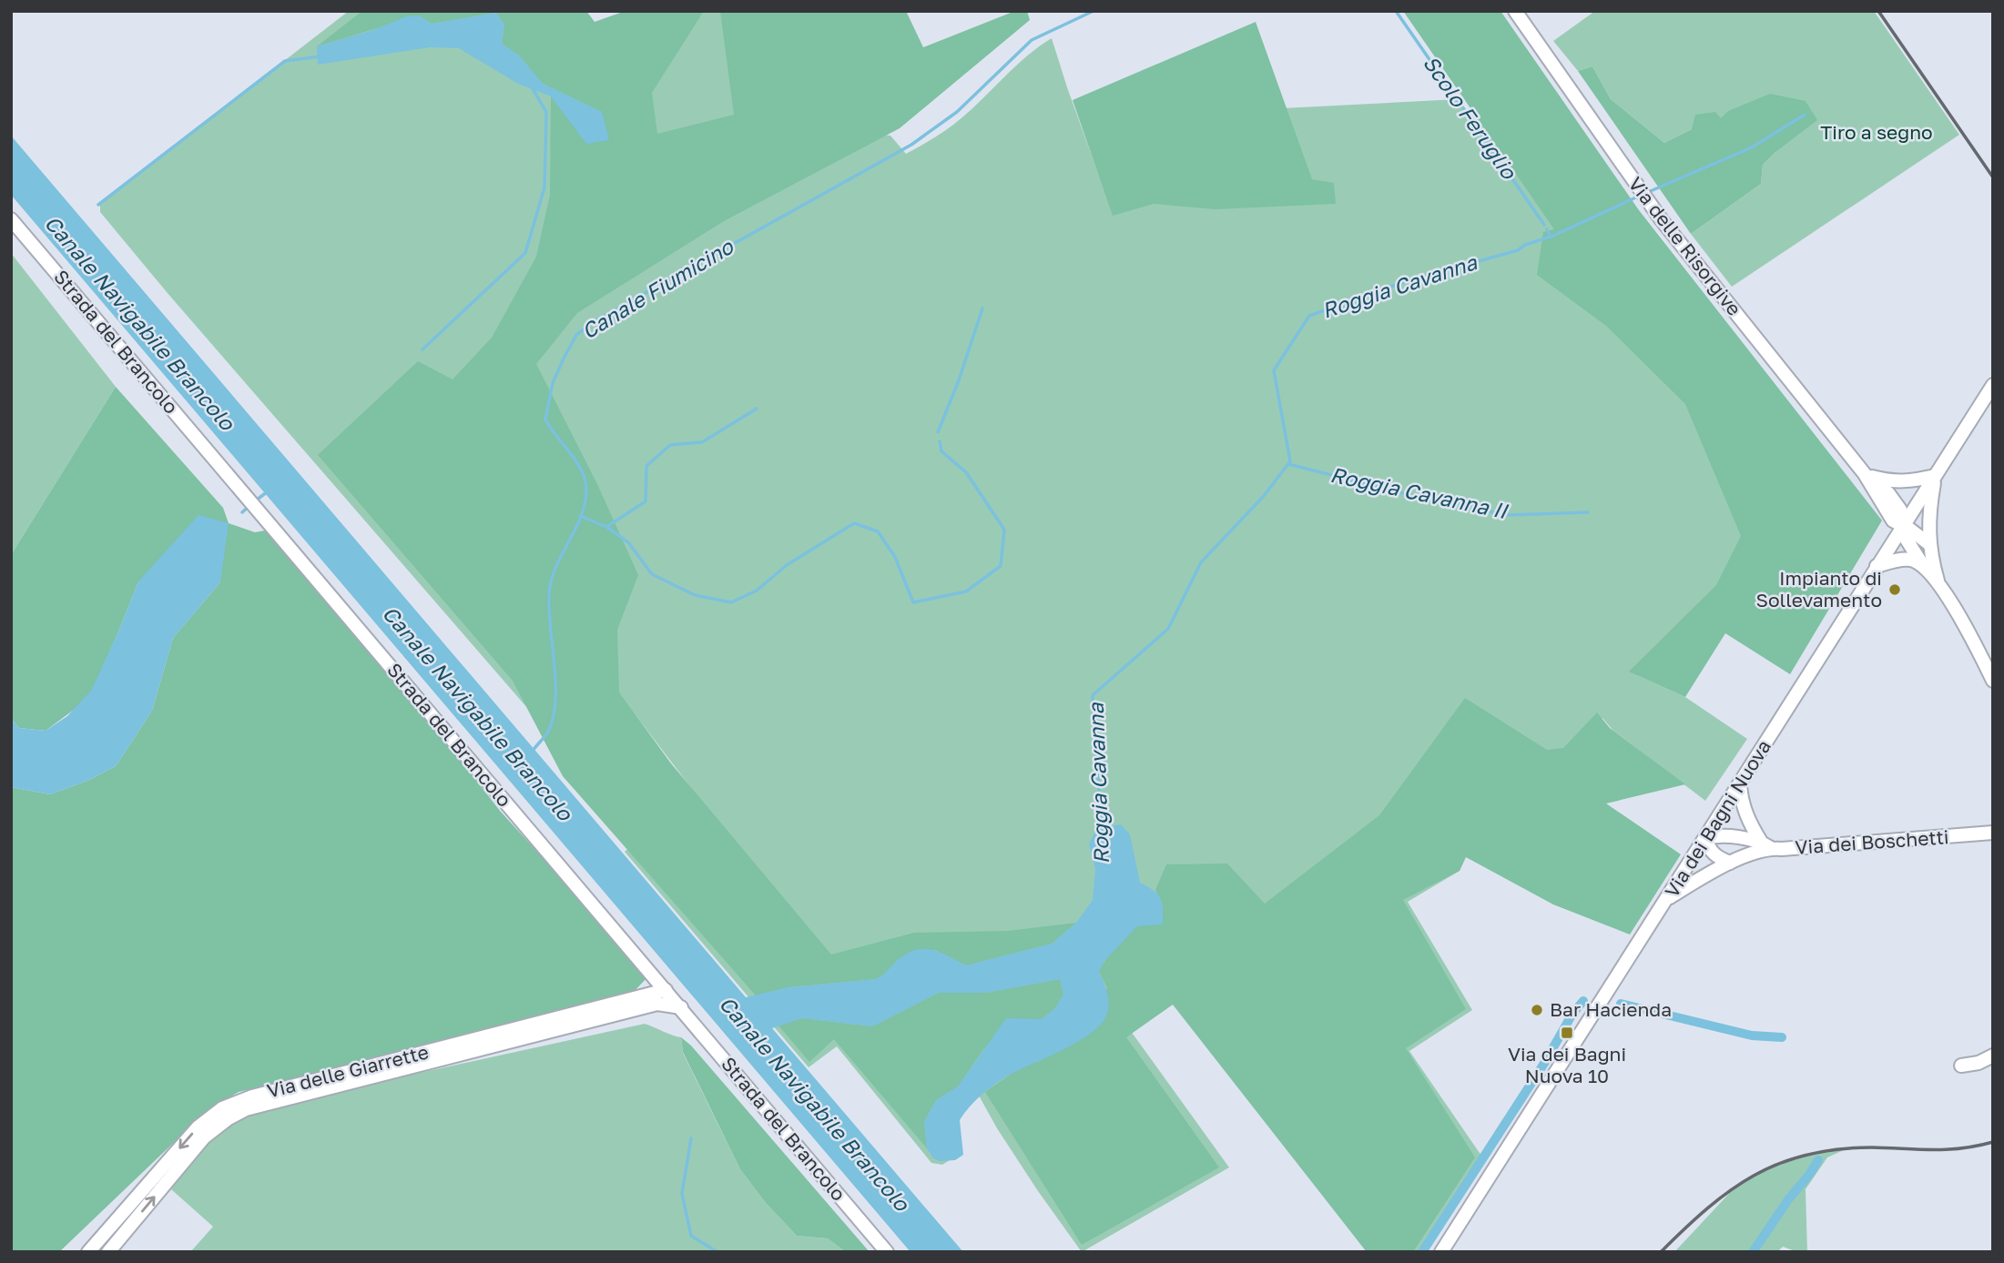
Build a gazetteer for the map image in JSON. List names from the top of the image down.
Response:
{
  "streets": {
    "street": [
      "Via delle Risorgive",
      "Strada del Brancolo",
      "Via dei Bagni Nuova",
      "Via dei Boschetti",
      "Via delle Giarrette"
    ]
  },
  "crossings": [
    ["Via delle Risorgive", "Via dei Bagni Nuova"],
    ["Strada del Brancolo", "Via delle Giarrette"],
    ["Via dei Bagni Nuova", "Via dei Boschetti"]
  ],
  "water": [
    "Scolo Feruglio",
    "Roggia Cavanna",
    "Canale Fiumicino",
    "Canale Navigabile Brancolo",
    "Roggia Cavanna II"
  ],
  "parks": ["Tiro a segno"],
  "places": {
    "other": ["Impianto di Sollevamento", "Bar Hacienda"],
    "transit": ["Via dei Bagni Nuova 10"]
  }
}
